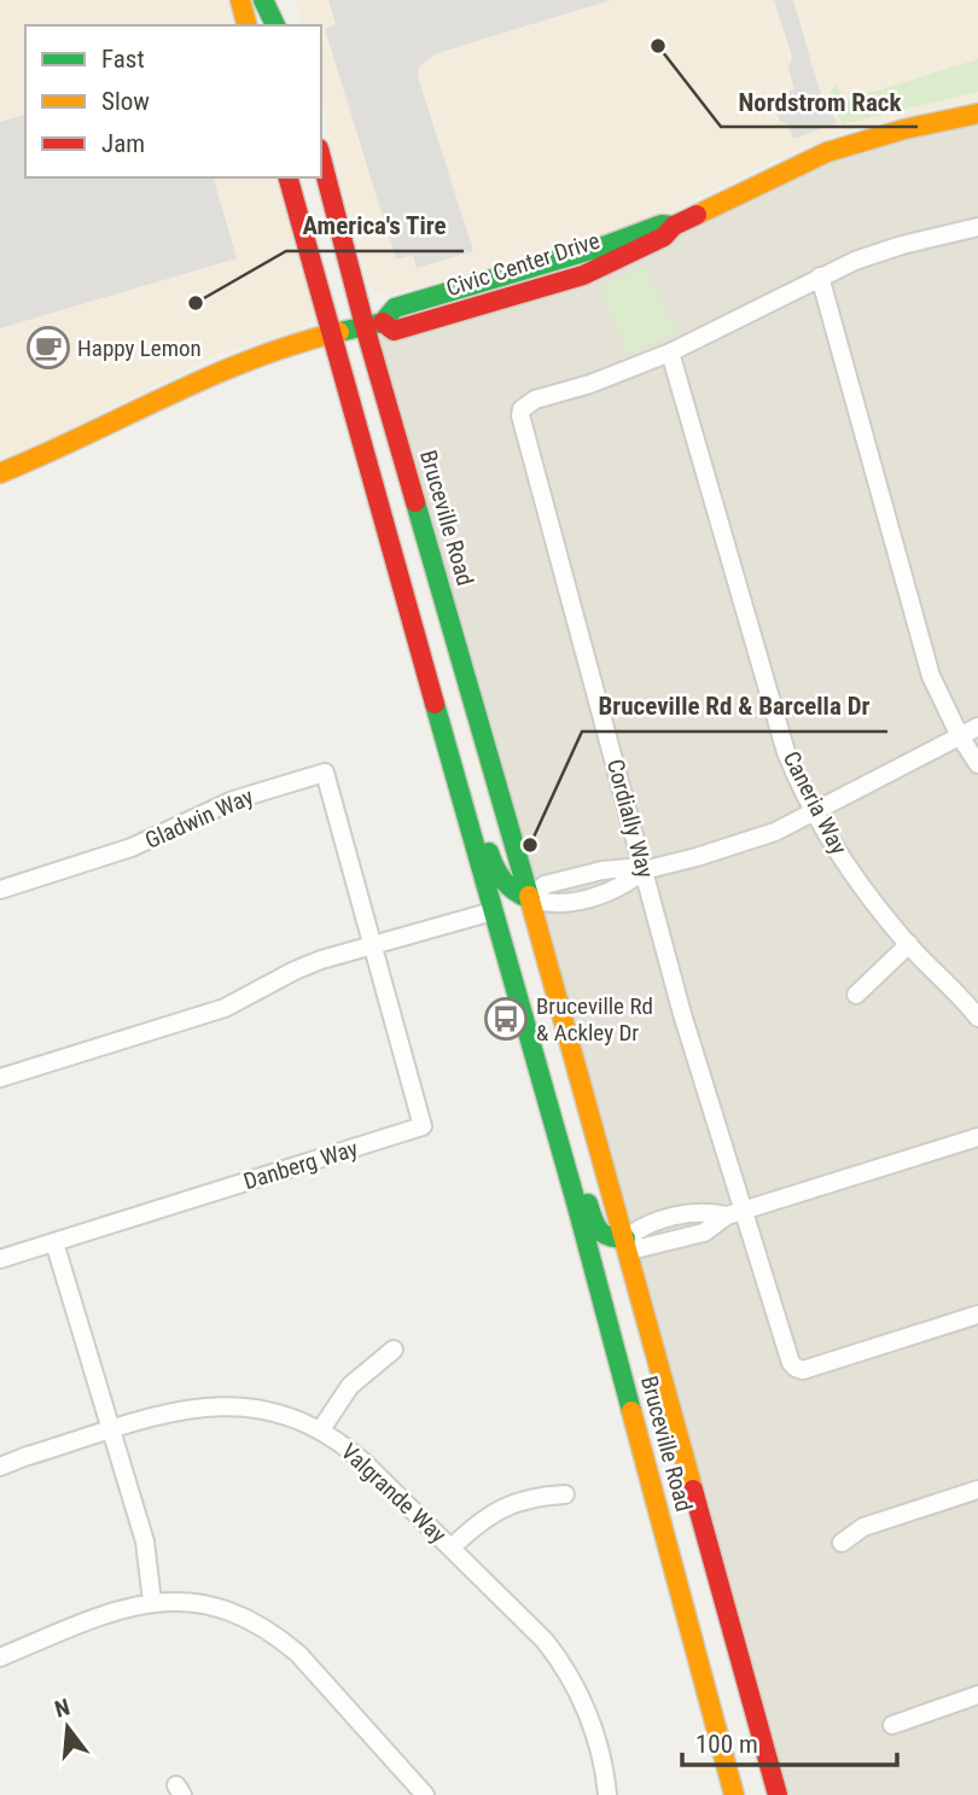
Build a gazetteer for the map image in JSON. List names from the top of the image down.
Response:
{
  "streets": {
    "main road": ["Civic Center Drive", "Bruceville Road"],
    "street": [
      "Caneria Way",
      "Gladwin Way",
      "Cordially Way",
      "Danberg Way",
      "Valgrande Way"
    ]
  },
  "crossings": [
    ["Civic Center Drive", "Bruceville Road"],
    ["Caneria Way", "Cordially Way"],
    ["Gladwin Way", "Danberg Way"]
  ],
  "places": {
    "other": ["Nordstrom Rack", "America's Tire", "Bruceville Rd & Barcella Dr"],
    "cafe": ["Happy Lemon"],
    "bus stop": ["Bruceville Rd & Ackley Dr"]
  },
  "legend": ["Fast", "Slow", "Jam"],
  "scale_bar": "100 m",
  "north": "top"
}
